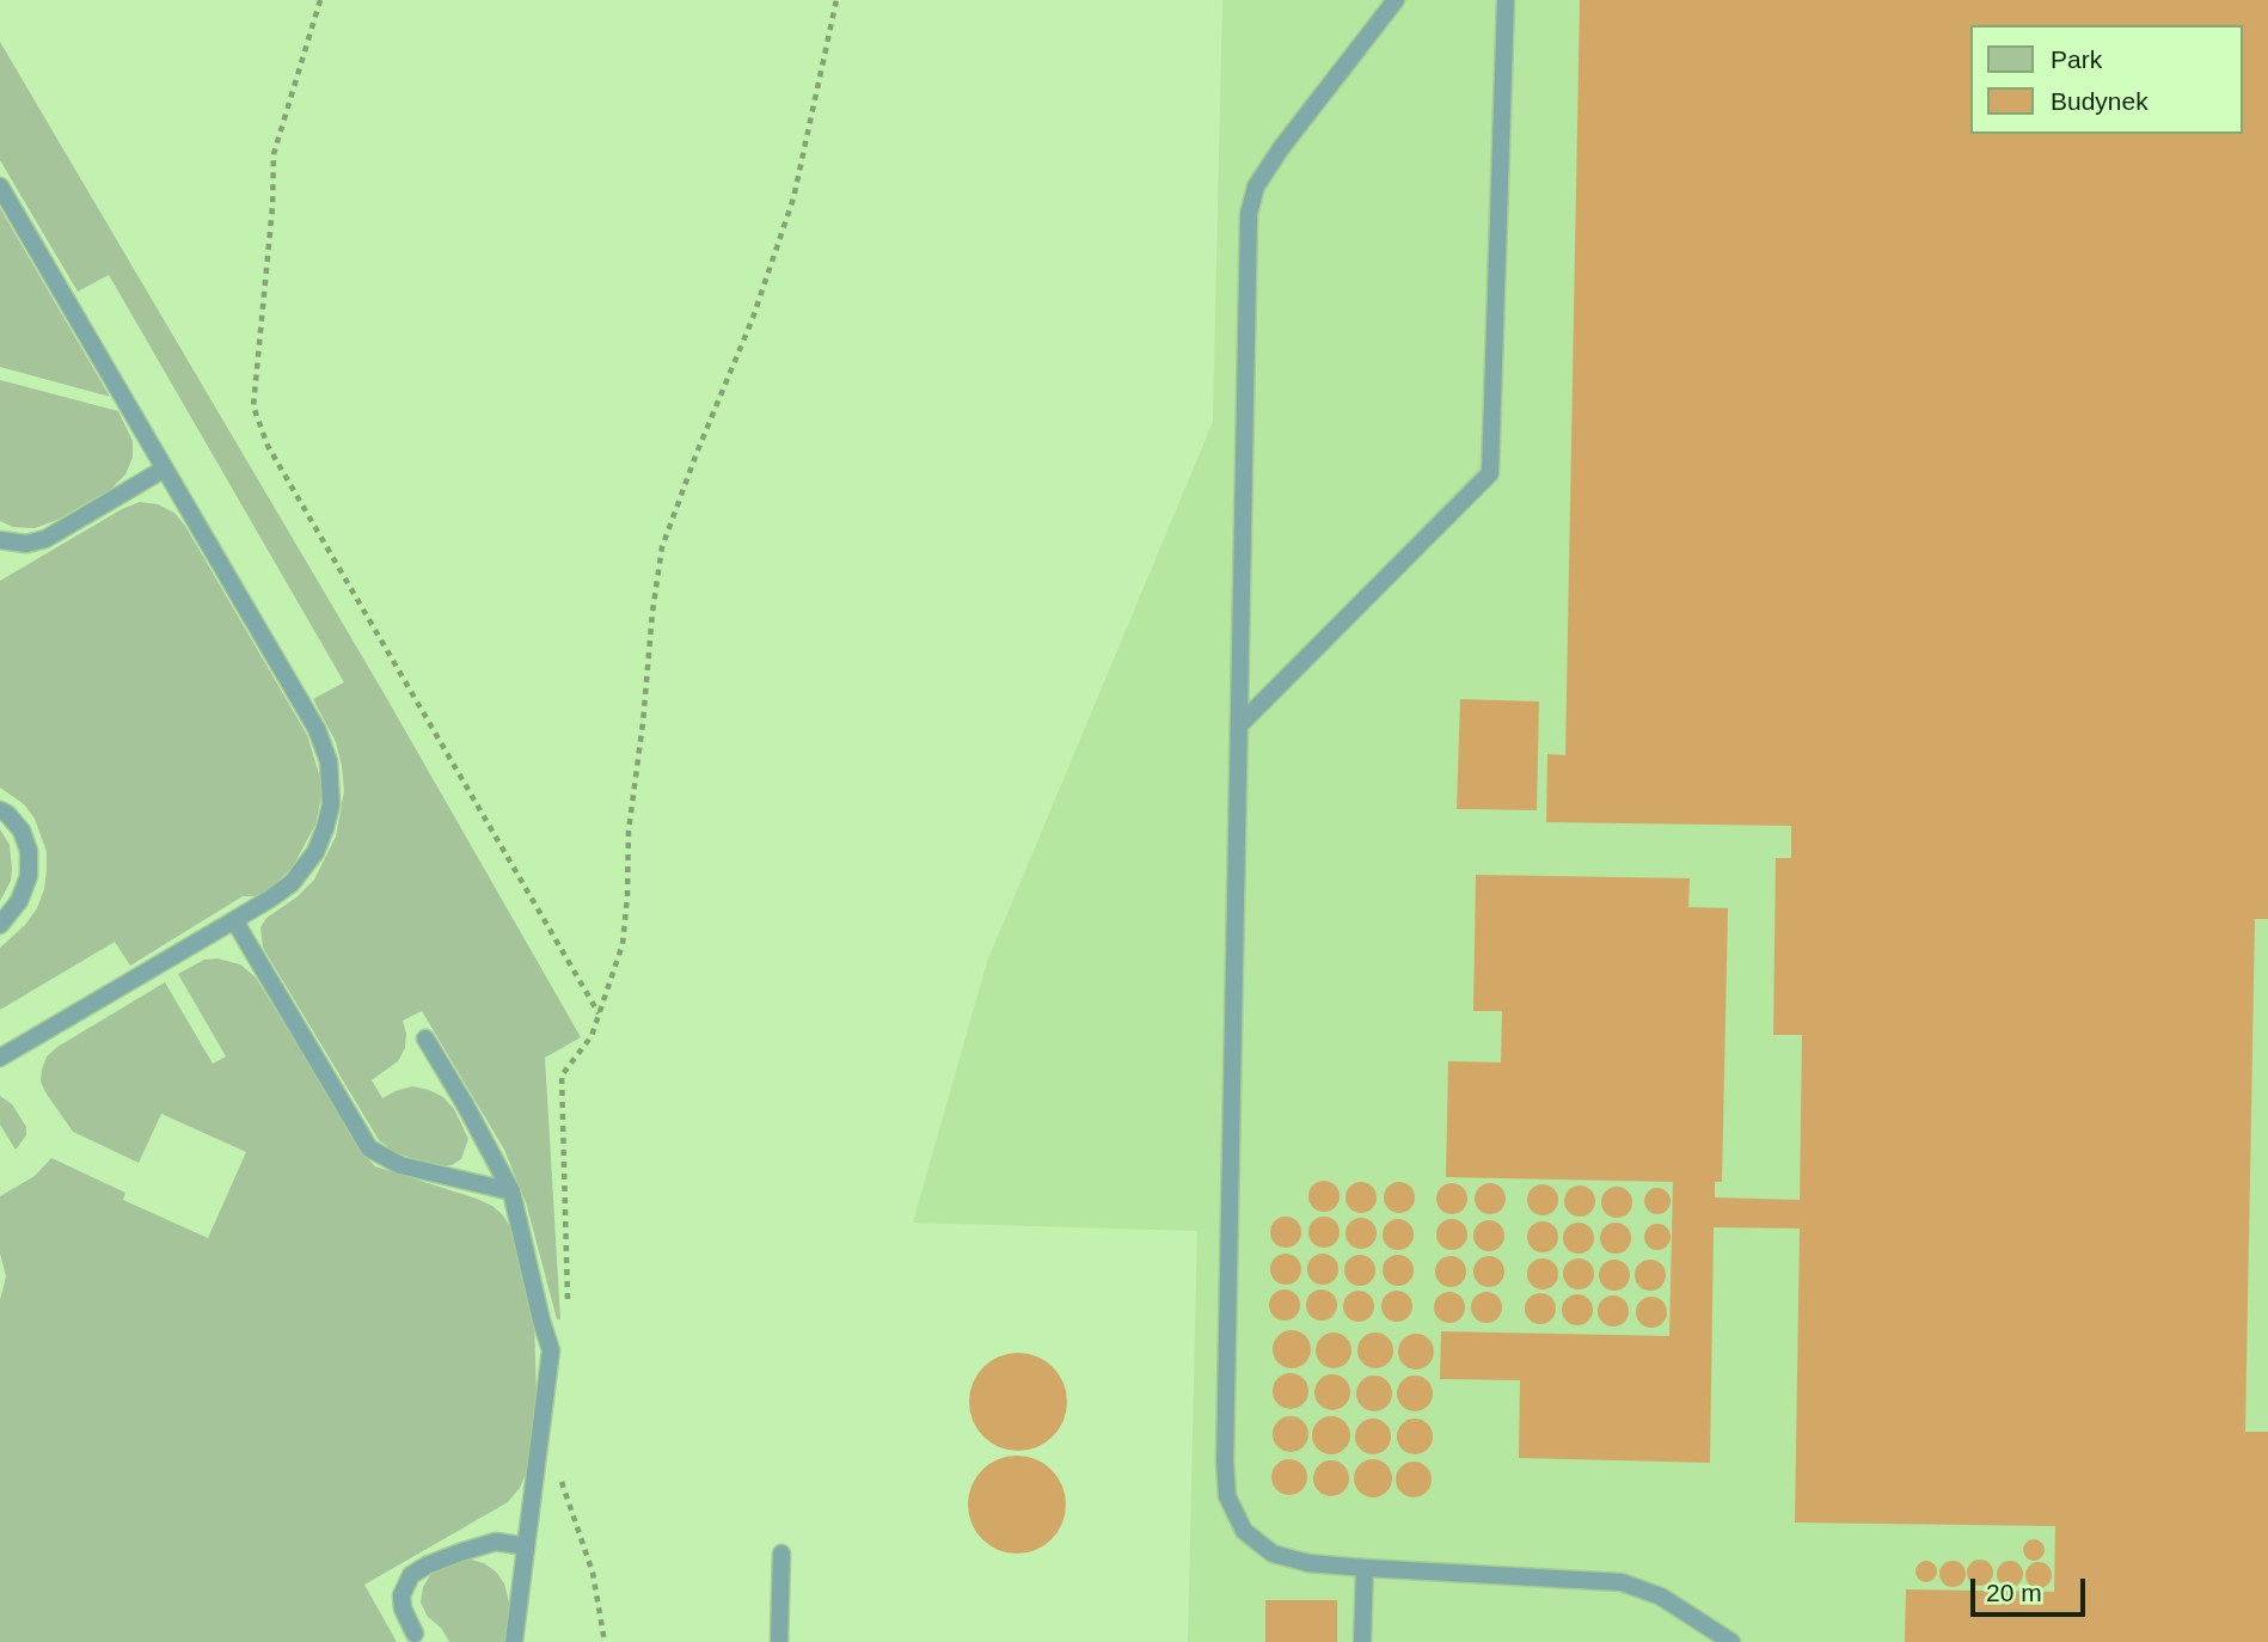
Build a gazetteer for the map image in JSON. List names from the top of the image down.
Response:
{
  "legend": ["Park", "Budynek"],
  "scale_bar": "20 m"
}
